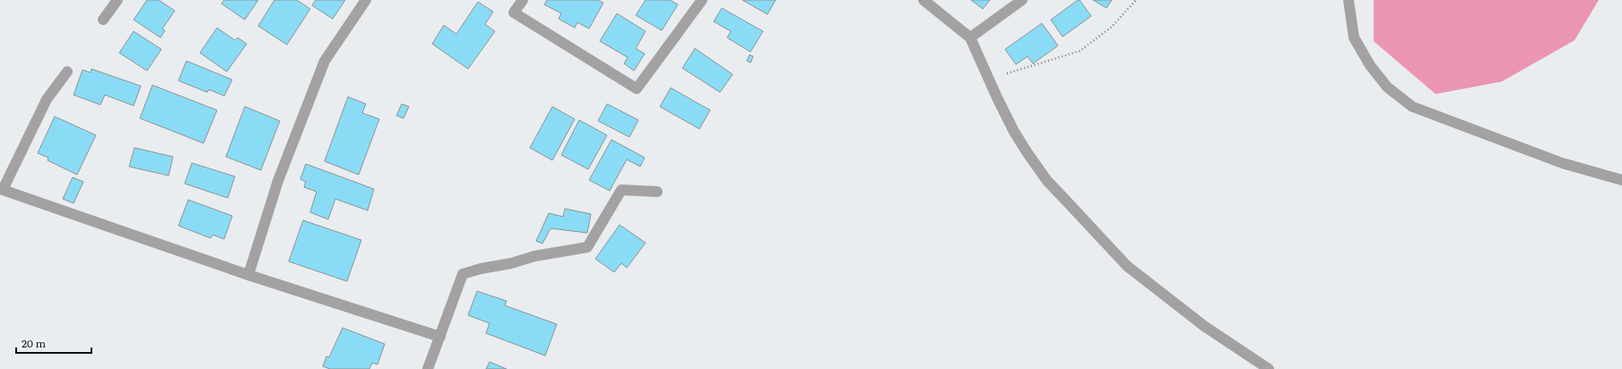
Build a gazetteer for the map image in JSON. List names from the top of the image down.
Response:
{
  "scale_bar": "20 m"
}
